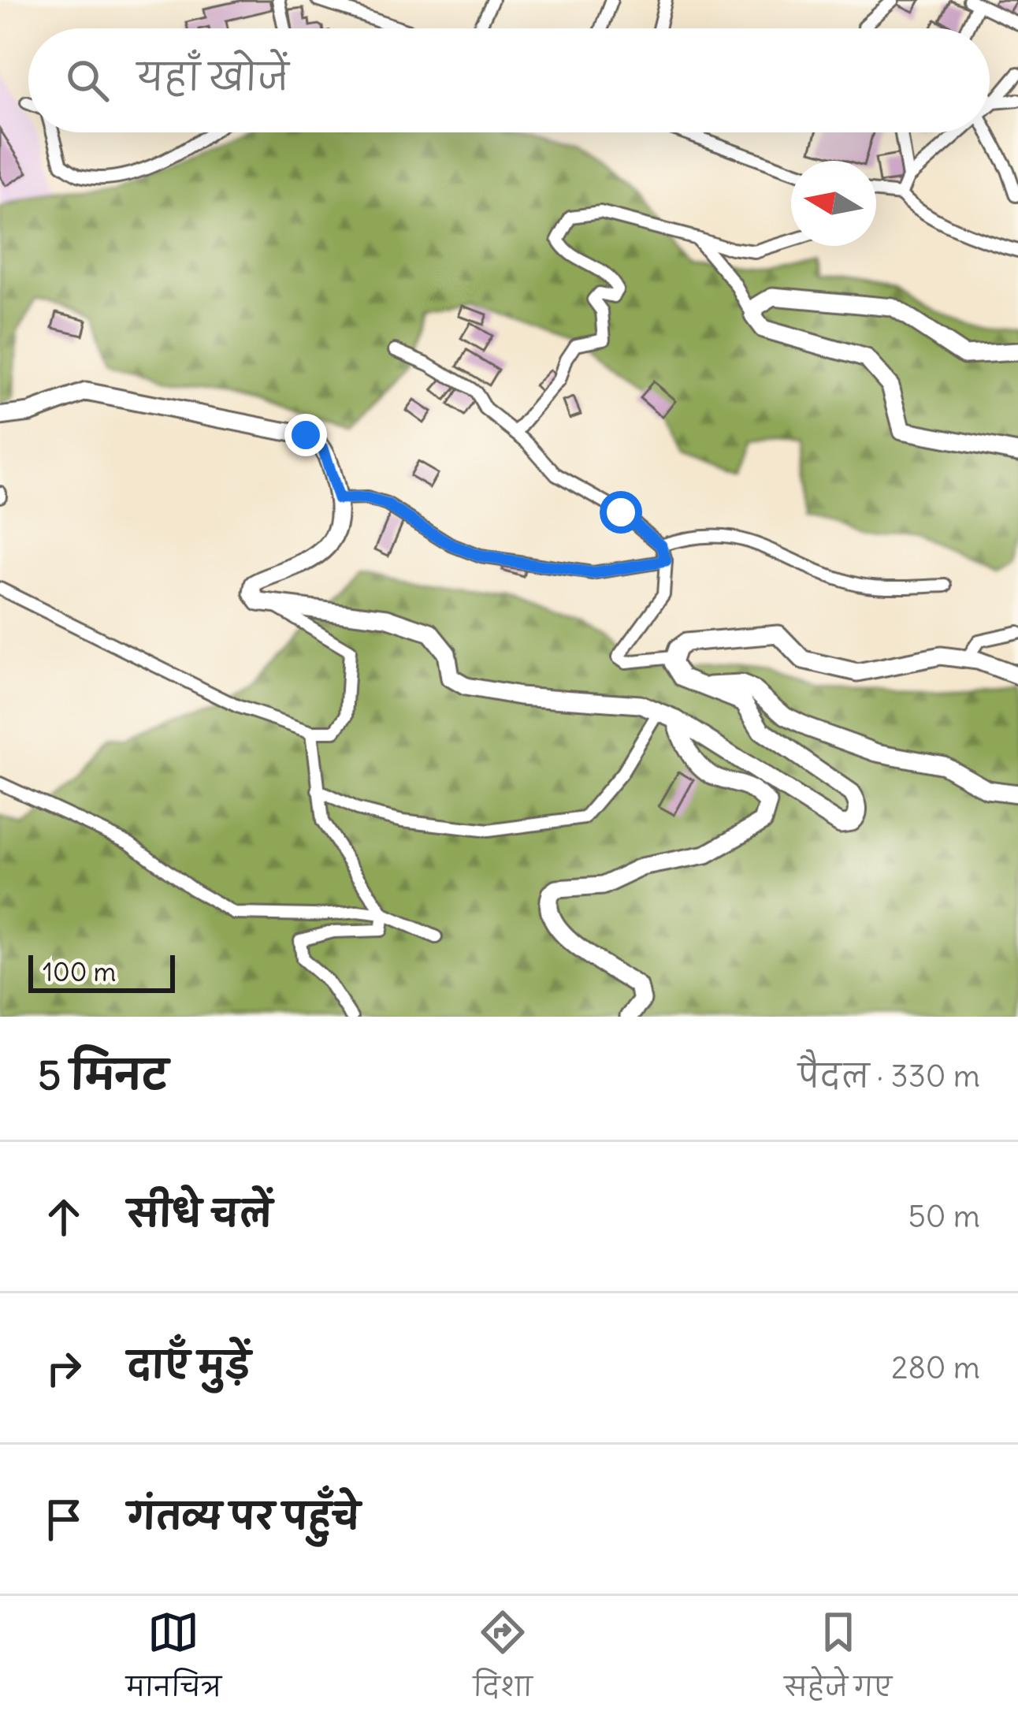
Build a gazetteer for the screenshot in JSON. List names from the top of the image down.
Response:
{
  "scale_bar": "100 m",
  "north": "left",
  "page": {
    "search": "यहाँ खोजें",
    "scale": "100 m",
    "heading": ["5 मिनट", "पैदल · 330 m"],
    "list": [
      ["सीधे चलें", "50 m"],
      ["दाएँ मुड़ें", "280 m"],
      "गंतव्य पर पहुँचे"
    ],
    "nav": ["मानचित्र", "दिशा", "सहेजे गए"]
  }
}
